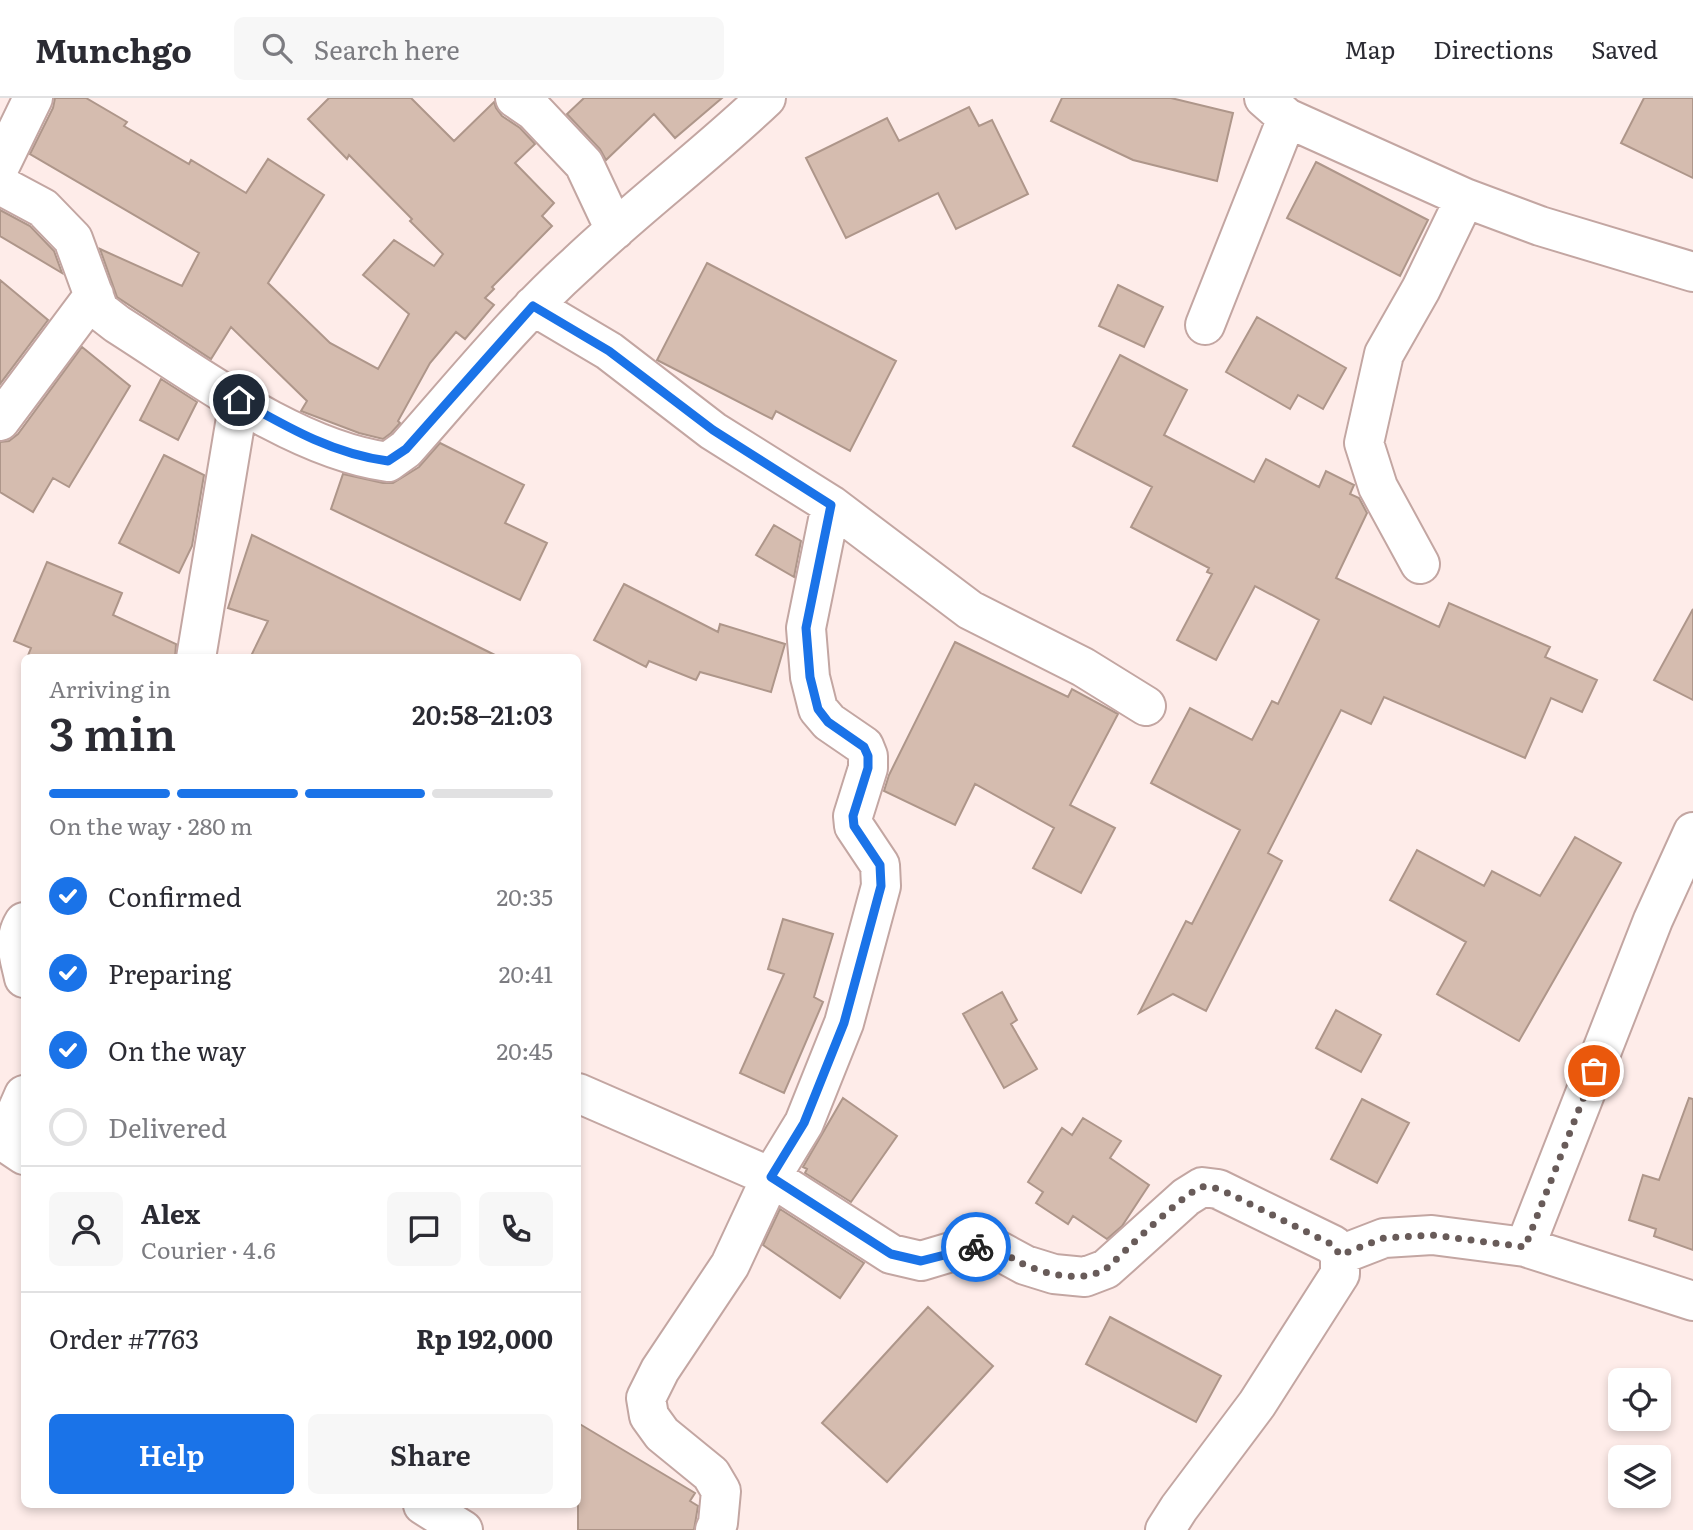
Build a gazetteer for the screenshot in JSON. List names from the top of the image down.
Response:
{
  "page": {
    "header": "Munchgo",
    "search": "Search here",
    "nav": ["Map", "Directions", "Saved"],
    "heading": ["3 min", "Arriving in", "20:58–21:03"],
    "panel": [
      "Alex",
      "Courier · 4.6",
      "Order #7763",
      "Rp 192,000"
    ],
    "bar": "On the way · 280 m",
    "list": [
      ["Confirmed", "20:35"],
      ["Preparing", "20:41"],
      ["On the way", "20:45"],
      "Delivered"
    ],
    "buttons": ["Help", "Share"]
  }
}
